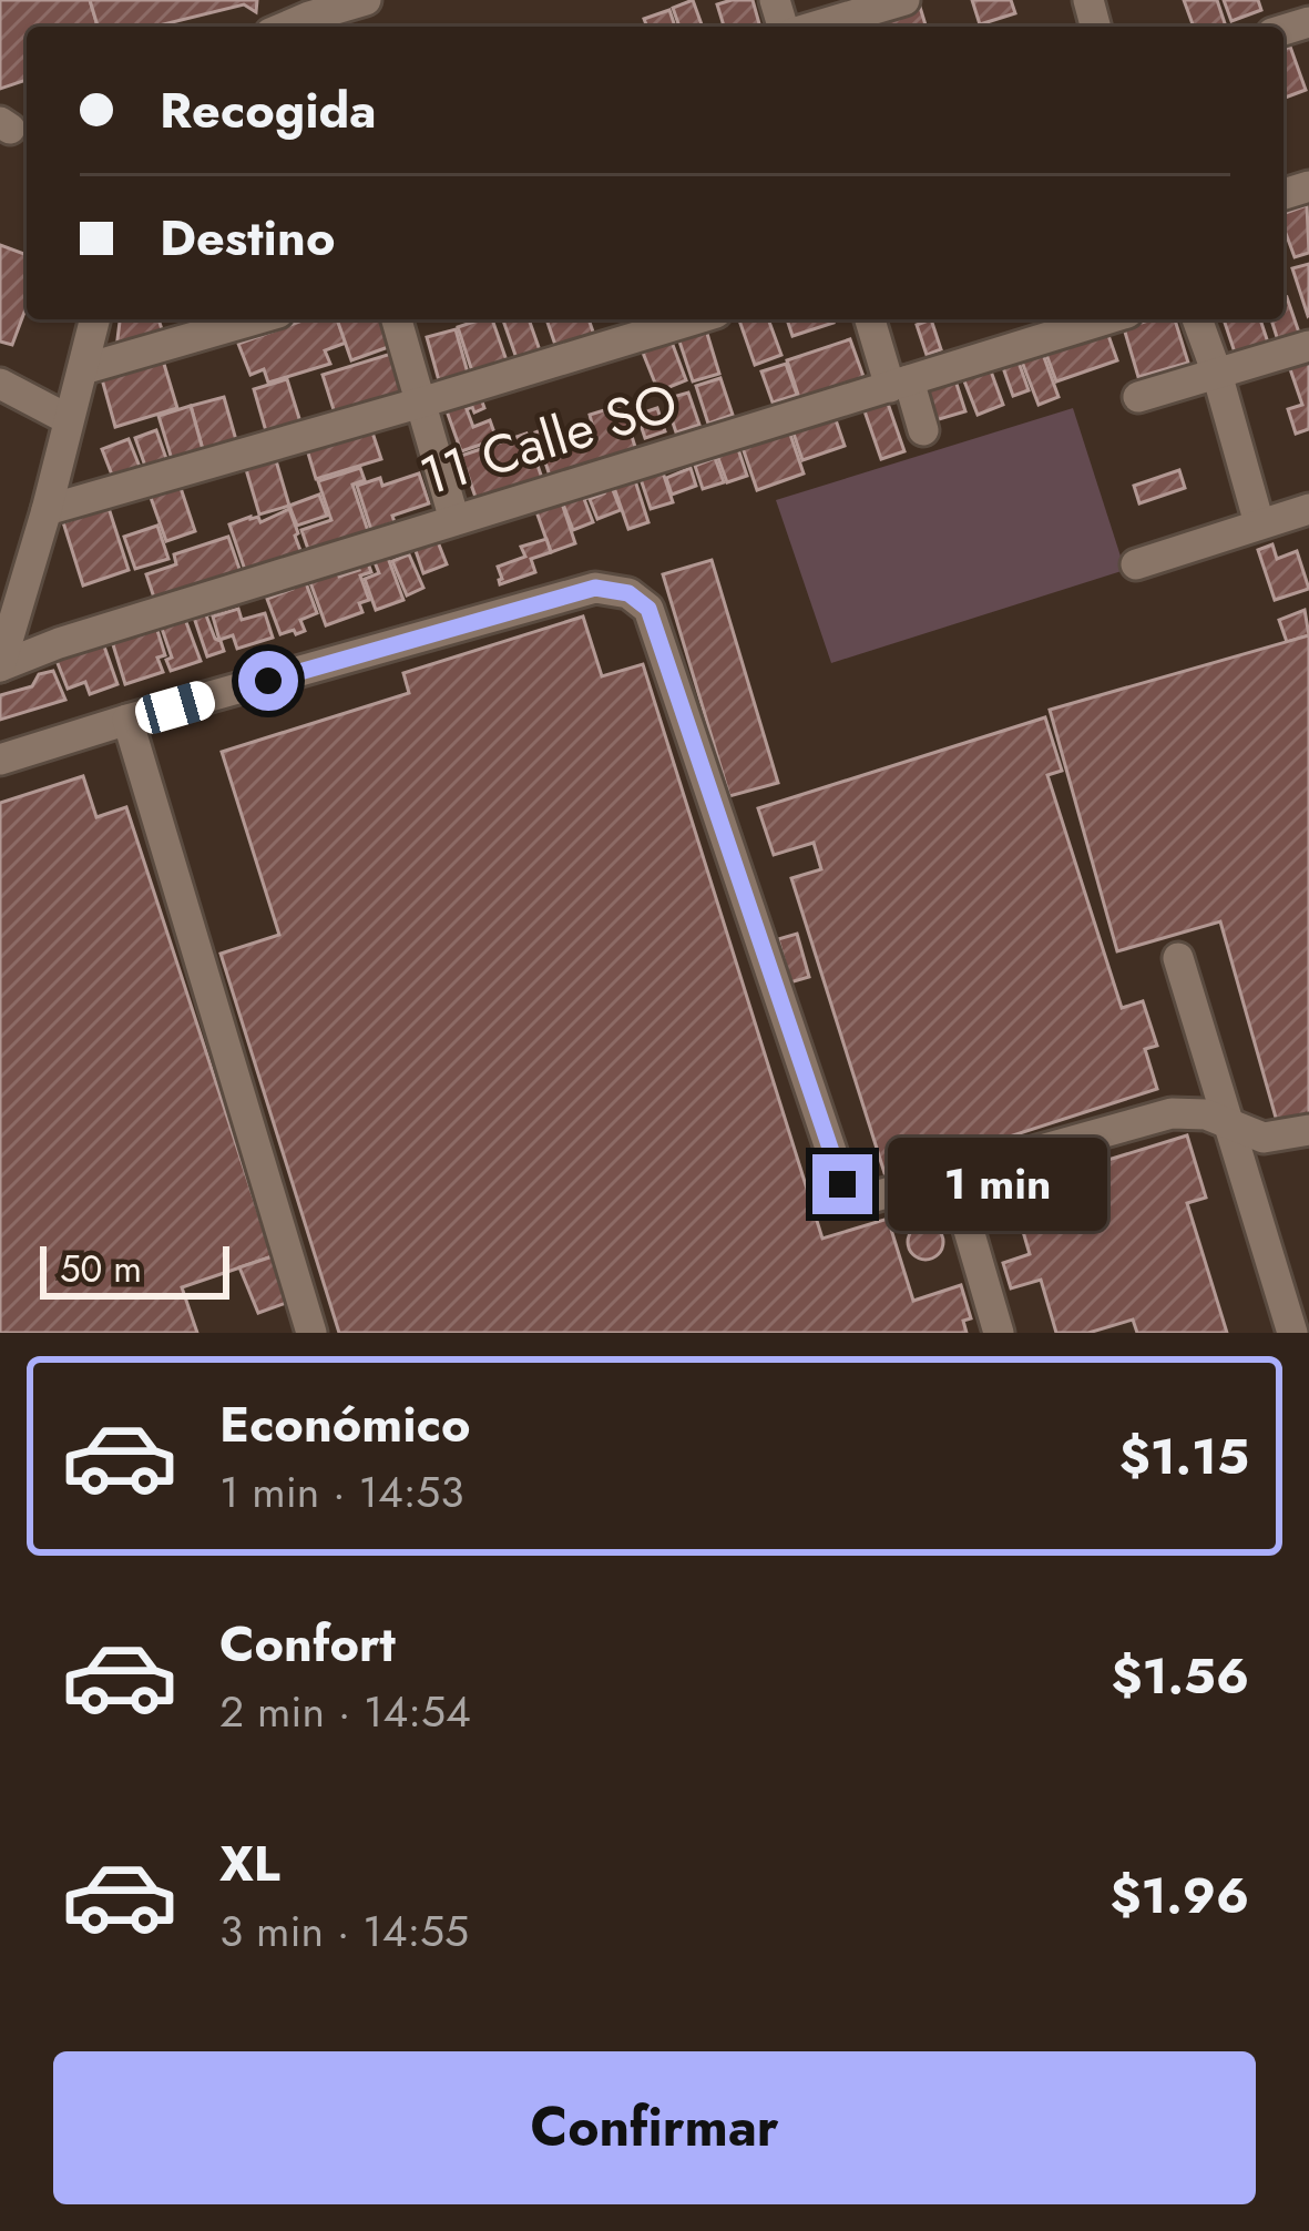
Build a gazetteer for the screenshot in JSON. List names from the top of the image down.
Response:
{
  "streets": {
    "street": ["11 Calle SO"]
  },
  "scale_bar": "50 m",
  "page": {
    "banner": ["Recogida", "Destino"],
    "bubble": "1 min",
    "scale": "50 m",
    "list": [
      {
        "name": "Económico",
        "note": "1 min · 14:53",
        "value": "$1.15"
      },
      {
        "name": "Confort",
        "note": "2 min · 14:54",
        "value": "$1.56"
      },
      {
        "name": "XL",
        "note": "3 min · 14:55",
        "value": "$1.96"
      }
    ],
    "buttons": "Confirmar"
  }
}
